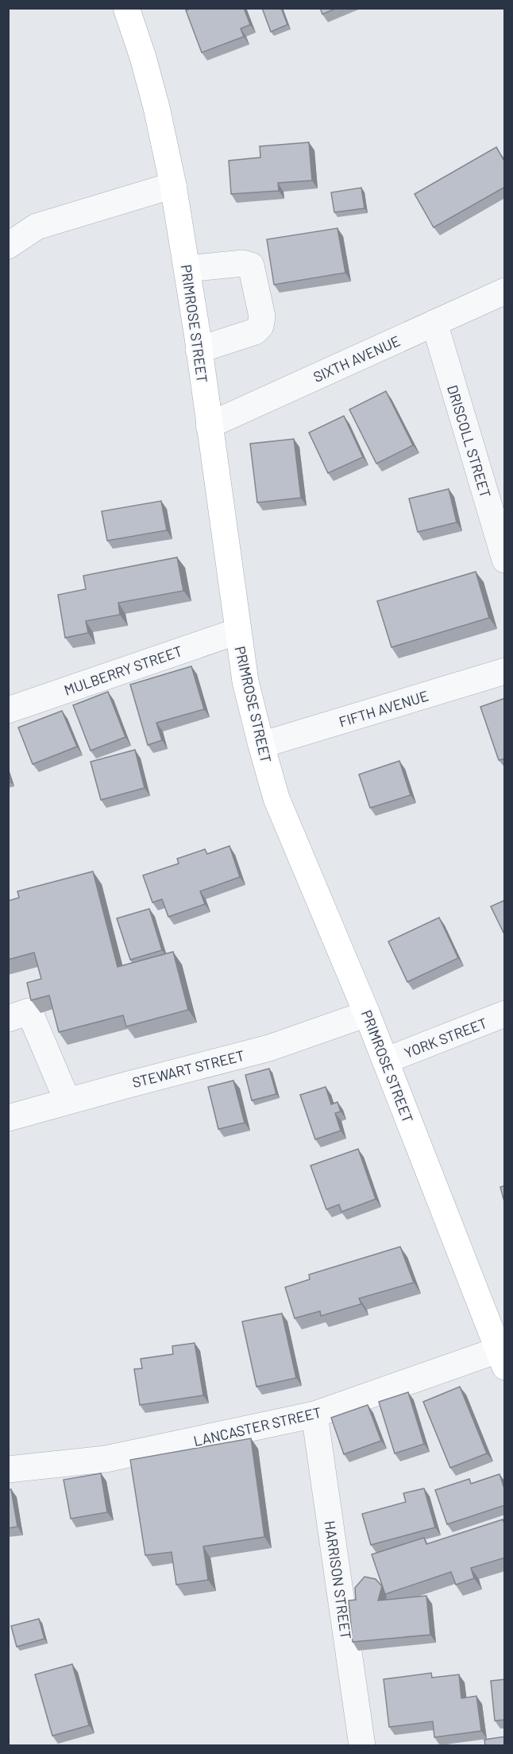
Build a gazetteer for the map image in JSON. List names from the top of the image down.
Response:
{
  "streets": {
    "main road": ["PRIMROSE STREET"],
    "street": [
      "SIXTH AVENUE",
      "DRISCOLL STREET",
      "MULBERRY STREET",
      "FIFTH AVENUE",
      "YORK STREET",
      "STEWART STREET",
      "LANCASTER STREET",
      "HARRISON STREET"
    ]
  },
  "crossings": [
    ["PRIMROSE STREET", "SIXTH AVENUE"],
    ["PRIMROSE STREET", "MULBERRY STREET"],
    ["PRIMROSE STREET", "FIFTH AVENUE"],
    ["PRIMROSE STREET", "YORK STREET"],
    ["PRIMROSE STREET", "STEWART STREET"],
    ["PRIMROSE STREET", "LANCASTER STREET"],
    ["SIXTH AVENUE", "DRISCOLL STREET"],
    ["LANCASTER STREET", "HARRISON STREET"]
  ]
}
